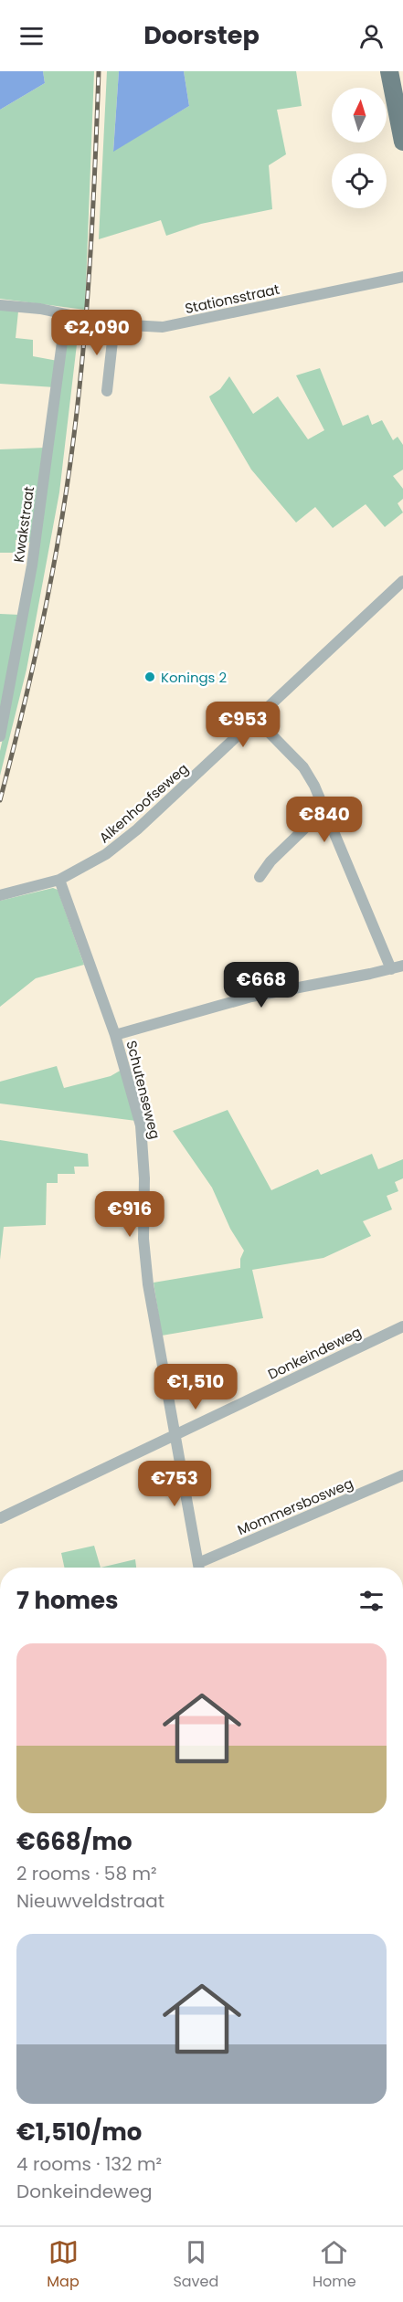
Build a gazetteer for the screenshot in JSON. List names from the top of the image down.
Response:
{
  "streets": {
    "street": [
      "Stationsstraat",
      "Kwakstraat",
      "Alkenhoofseweg",
      "Schutenseweg",
      "Donkeindeweg",
      "Mommersbosweg"
    ]
  },
  "crossings": [
    ["Stationsstraat", "Kwakstraat"],
    ["Alkenhoofseweg", "Schutenseweg"],
    ["Schutenseweg", "Donkeindeweg"]
  ],
  "places": ["Konings 2"],
  "north": "top",
  "page": {
    "header": "Doorstep",
    "price": [
      "€2,090",
      "€953",
      "€840",
      "€668",
      "€916",
      "€1,510",
      "€753"
    ],
    "heading": "7 homes",
    "list": [
      {
        "name": "€668/mo",
        "note": "2 rooms · 58 m² · Nieuwveldstraat"
      },
      {
        "name": "€1,510/mo",
        "note": "4 rooms · 132 m² · Donkeindeweg"
      }
    ],
    "tabs": ["Map", "Saved", "Home"]
  }
}
